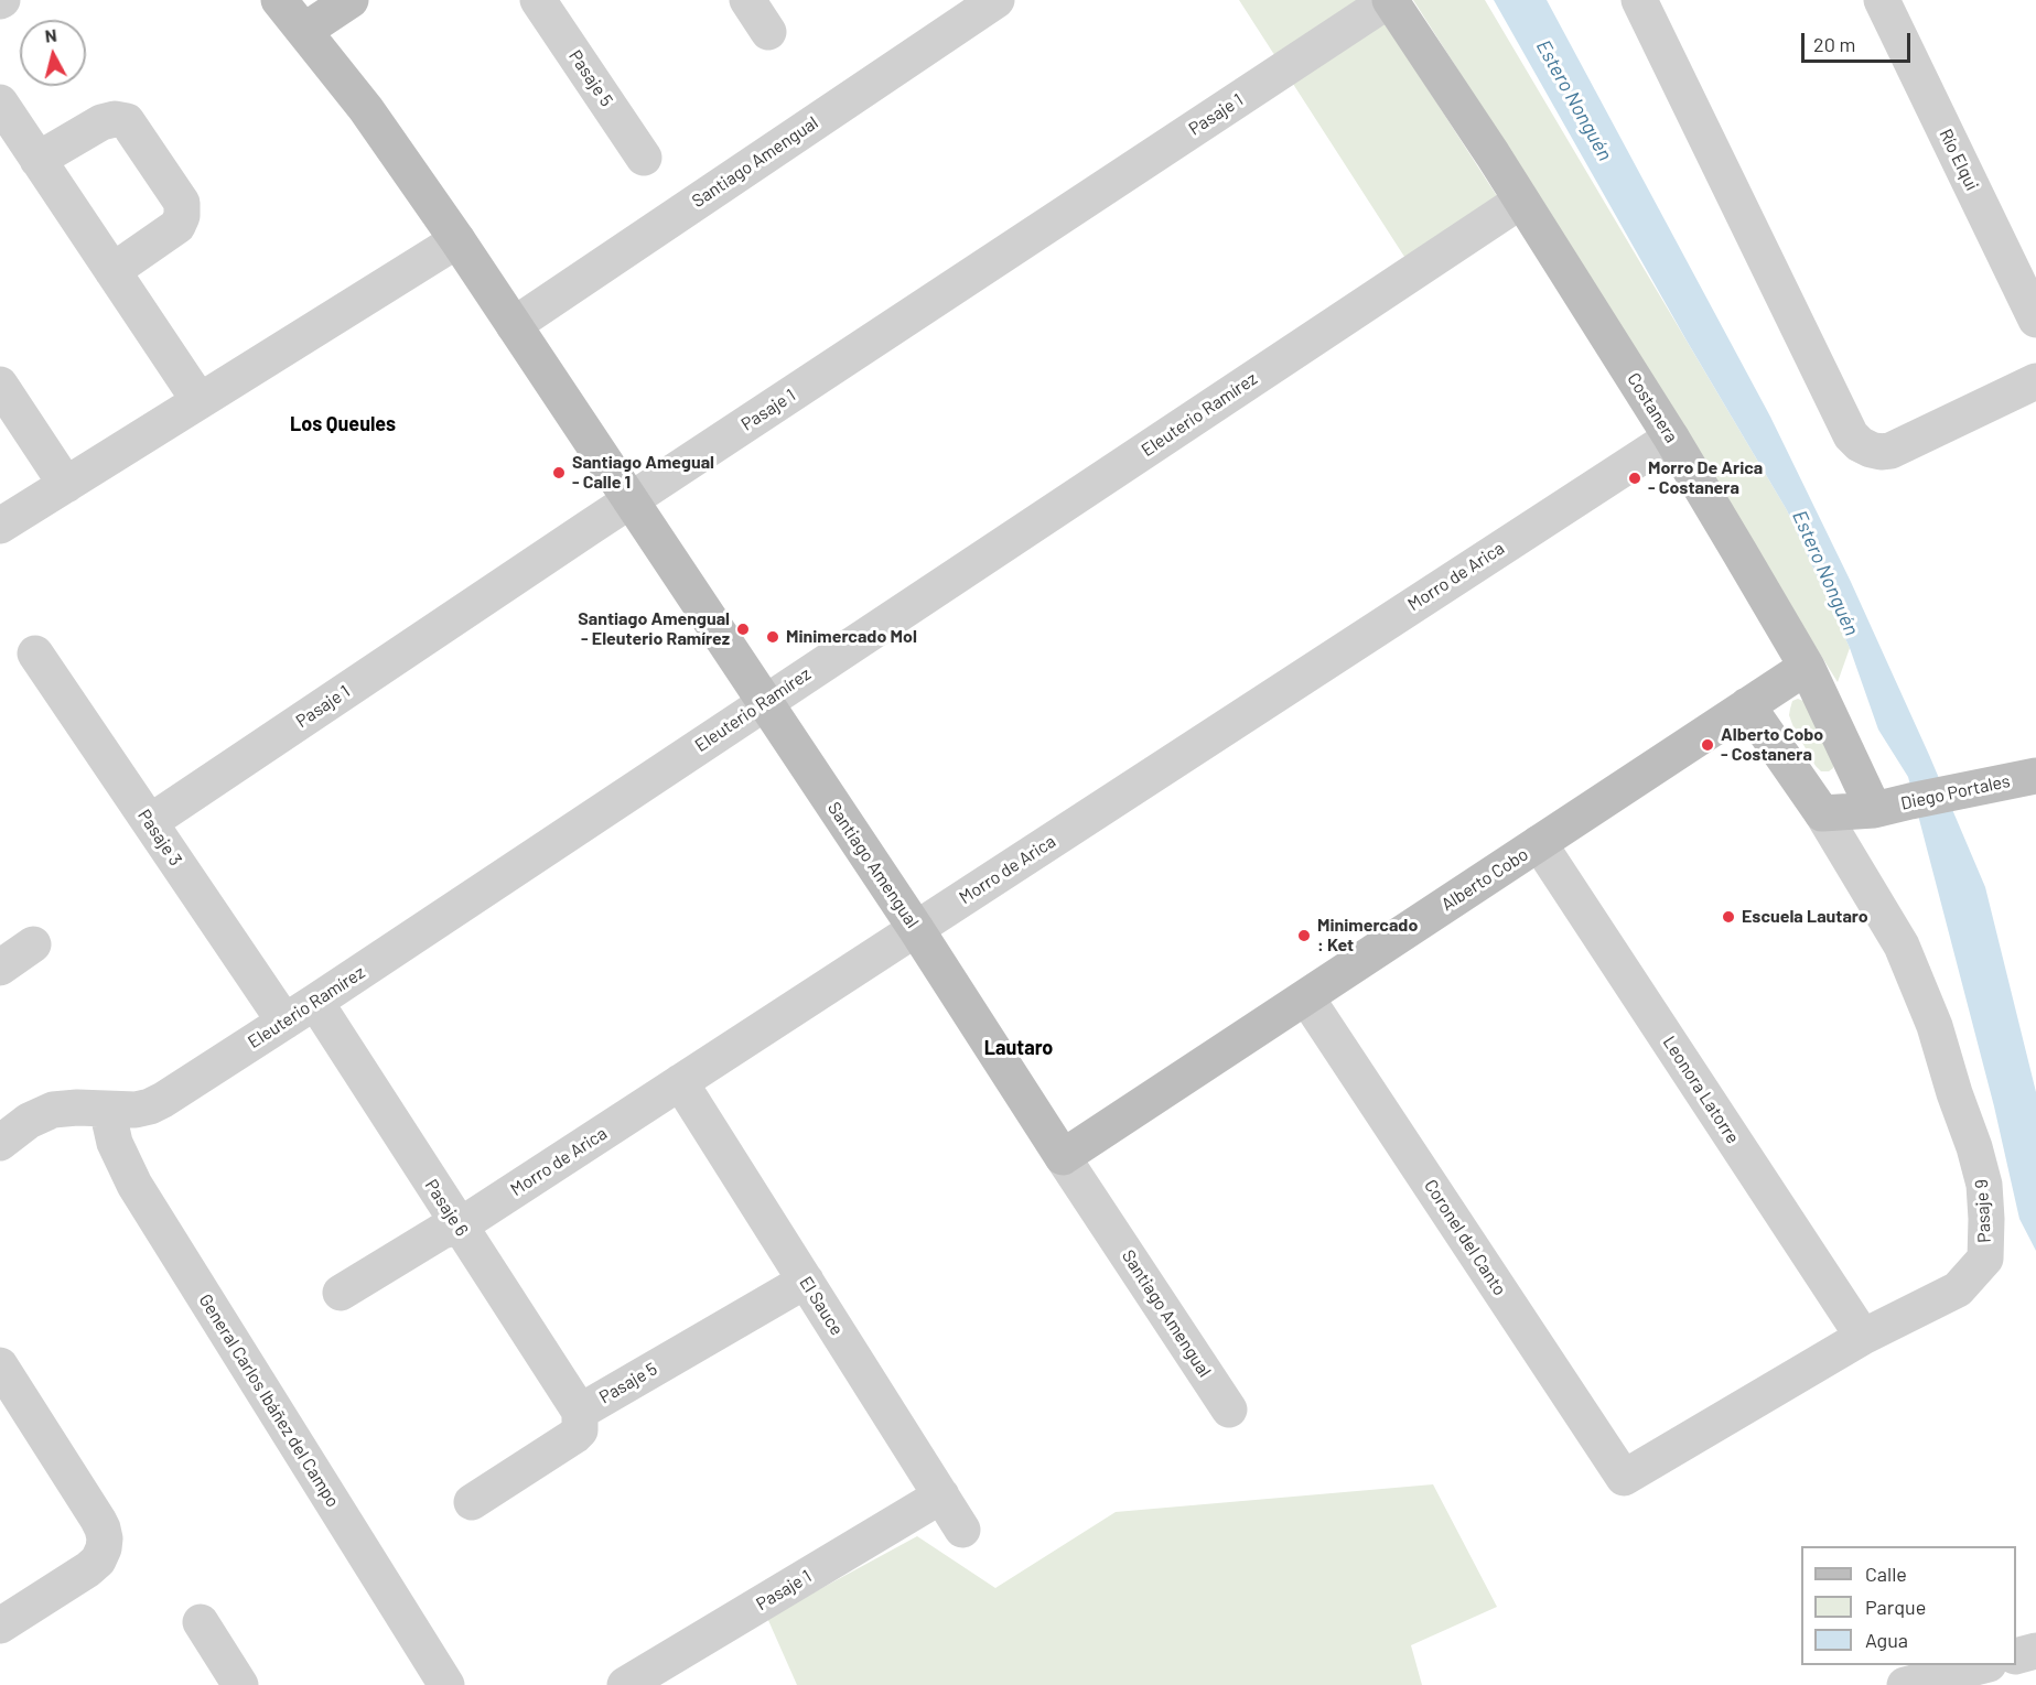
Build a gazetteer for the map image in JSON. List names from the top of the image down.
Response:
{
  "streets": {
    "street": [
      "Pasaje 5",
      "Pasaje 1",
      "Río Elqui",
      "Santiago Amengual",
      "Costanera",
      "Eleuterio Ramírez",
      "Morro de Arica",
      "Diego Portales",
      "Pasaje 3",
      "Alberto Cobo",
      "Leonora Latorre",
      "Pasaje 6",
      "Pasaje 9",
      "Coronel del Canto",
      "El Sauce",
      "General Carlos Ibáñez del Campo"
    ]
  },
  "crossings": [
    ["Pasaje 5", "Pasaje 6"],
    ["Pasaje 5", "El Sauce"],
    ["Pasaje 1", "Santiago Amengual"],
    ["Pasaje 1", "Costanera"],
    ["Pasaje 1", "Pasaje 3"],
    ["Pasaje 1", "El Sauce"],
    ["Santiago Amengual", "Eleuterio Ramírez"],
    ["Santiago Amengual", "Morro de Arica"],
    ["Santiago Amengual", "Alberto Cobo"],
    ["Costanera", "Eleuterio Ramírez"],
    ["Costanera", "Morro de Arica"],
    ["Costanera", "Diego Portales"],
    ["Costanera", "Alberto Cobo"],
    ["Eleuterio Ramírez", "Pasaje 3"],
    ["Eleuterio Ramírez", "Pasaje 6"],
    ["Eleuterio Ramírez", "General Carlos Ibáñez del Campo"],
    ["Morro de Arica", "Pasaje 6"],
    ["Morro de Arica", "El Sauce"],
    ["Alberto Cobo", "Leonora Latorre"],
    ["Alberto Cobo", "Coronel del Canto"],
    ["Leonora Latorre", "Pasaje 9"],
    ["Pasaje 9", "Coronel del Canto"]
  ],
  "districts": ["Los Queules", "Lautaro"],
  "water": ["Estero Nonguén"],
  "places": [
    "Santiago Amegual - Calle 1",
    "Morro De Arica - Costanera",
    "Santiago Amengual - Eleuterio Ramírez",
    "Minimercado Mol",
    "Alberto Cobo - Costanera",
    "Escuela Lautaro",
    "Minimercado : Ket"
  ],
  "legend": ["Calle", "Parque", "Agua"],
  "scale_bar": "20 m",
  "north": "top"
}
